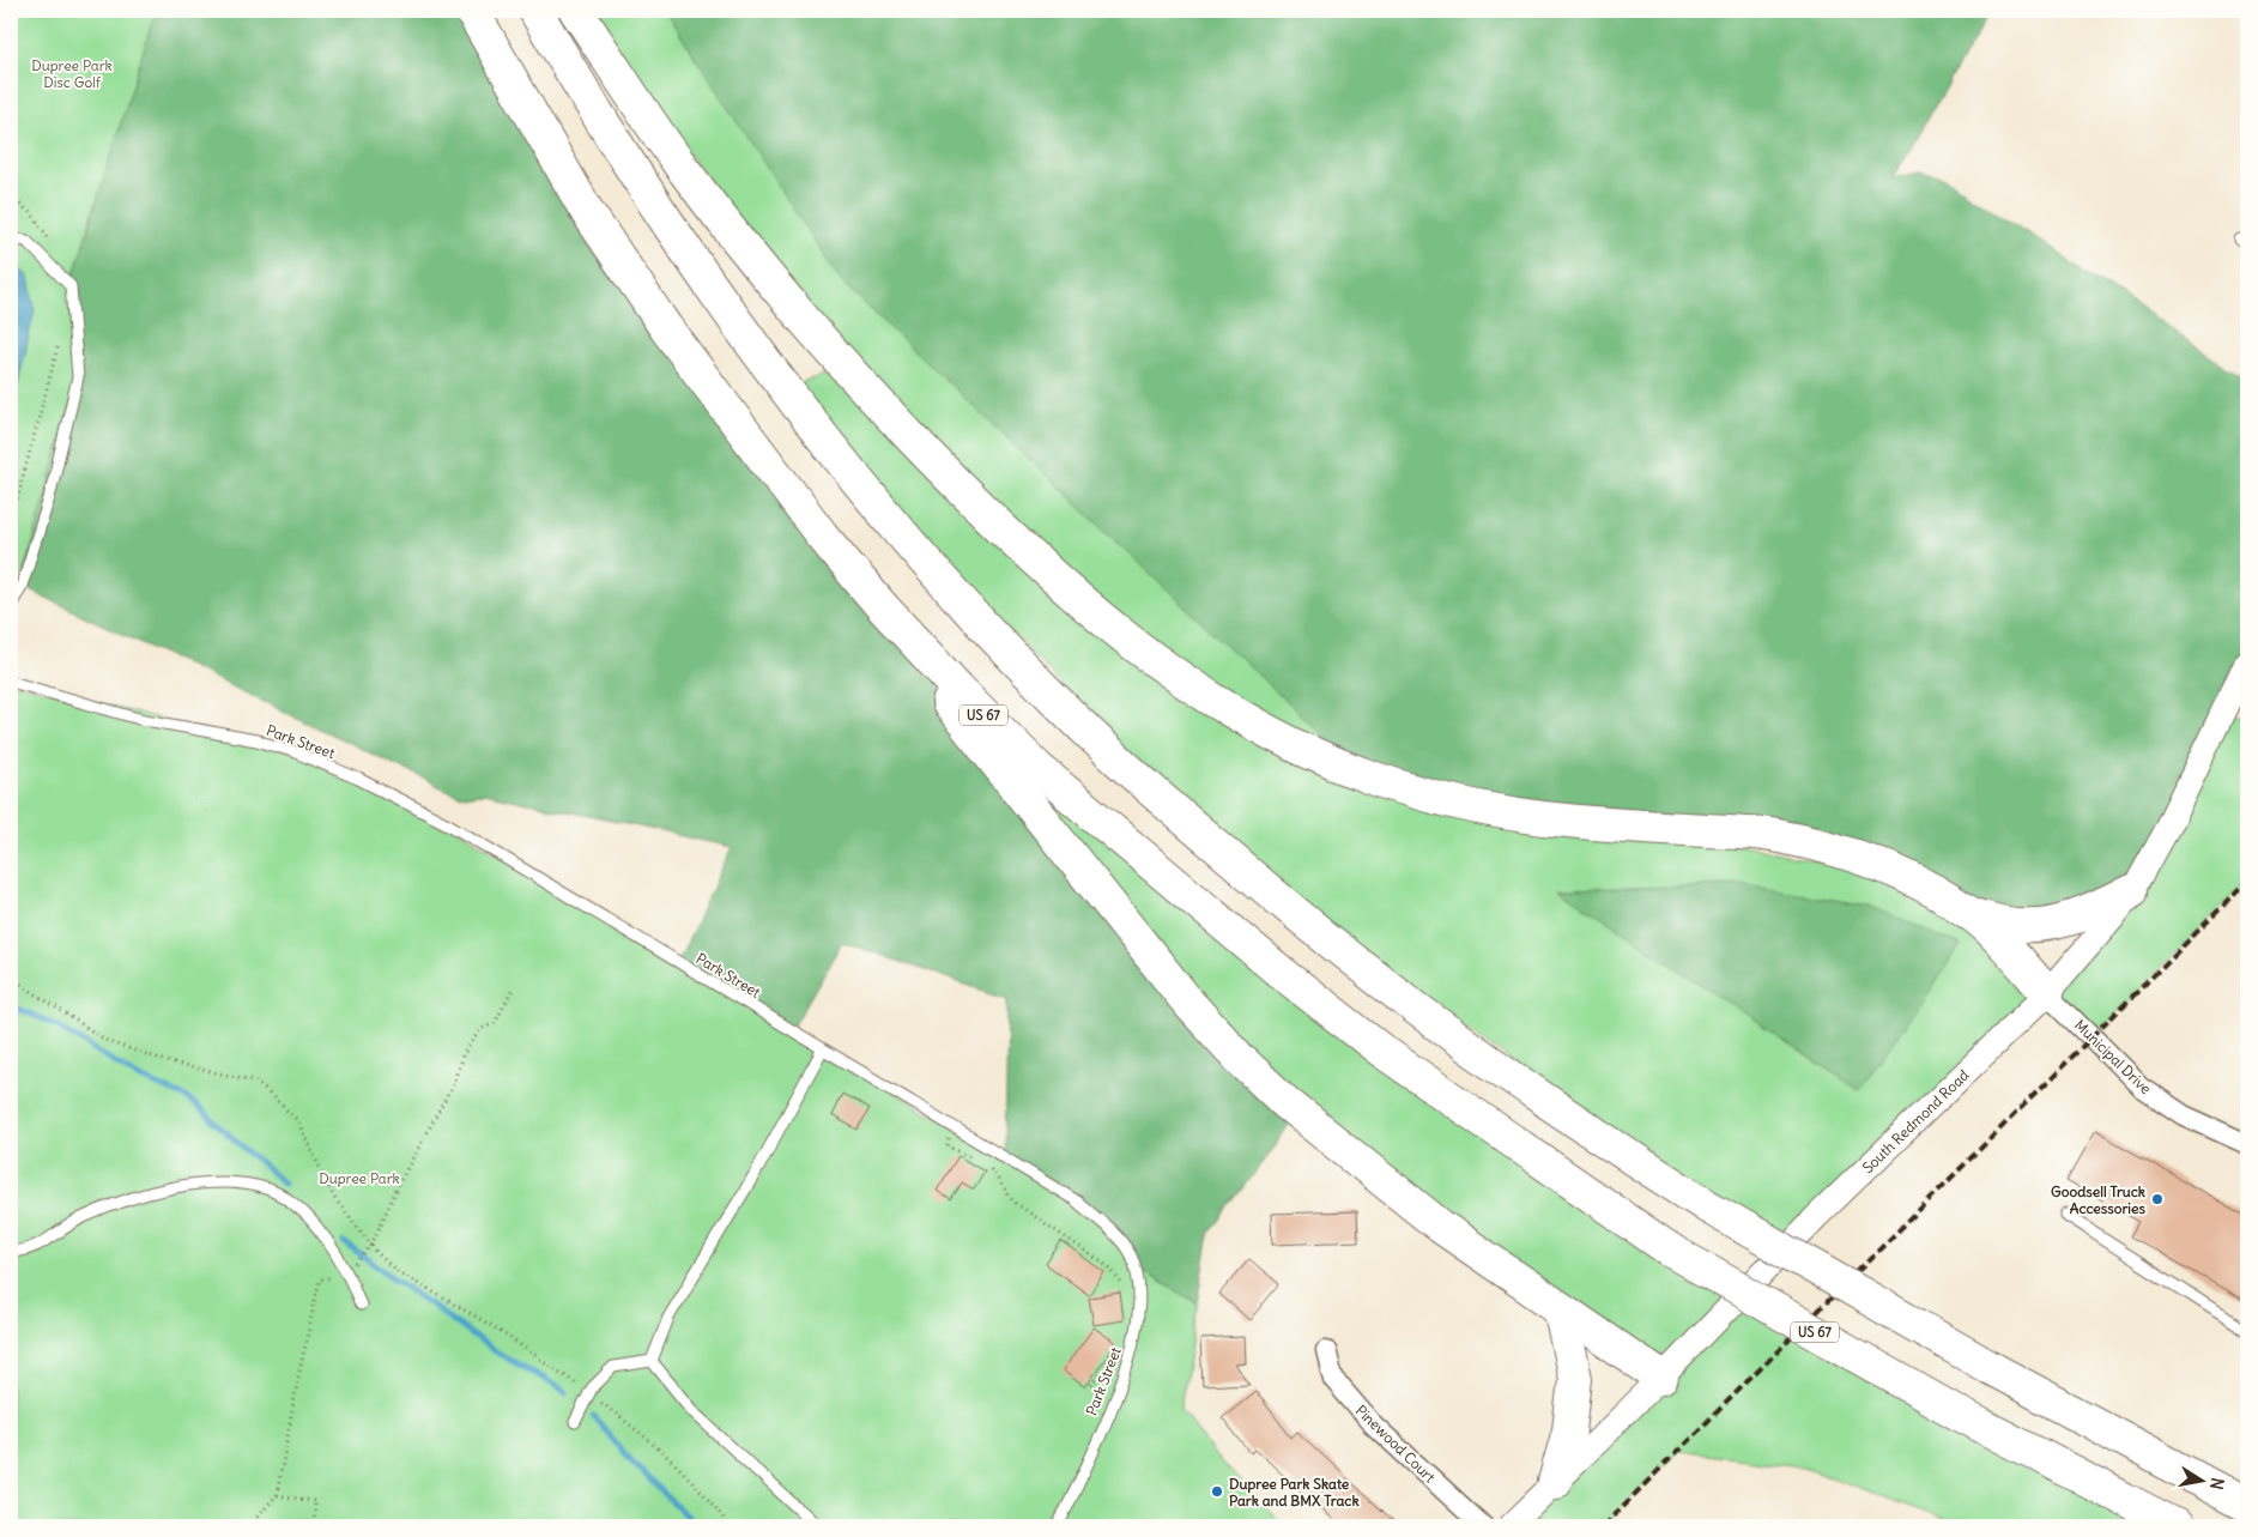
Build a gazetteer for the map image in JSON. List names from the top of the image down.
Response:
{
  "streets": {
    "highway": ["US 67"],
    "street": ["Municipal Drive", "South Redmond Road", "Pinewood Court"],
    "lane": ["Park Street"]
  },
  "crossings": [
    ["Municipal Drive", "South Redmond Road"]
  ],
  "parks": ["Dupree Park Disc Golf", "Dupree Park"],
  "places": ["Goodsell Truck Accessories", "Dupree Park Skate Park and BMX Track"],
  "north": "right"
}
